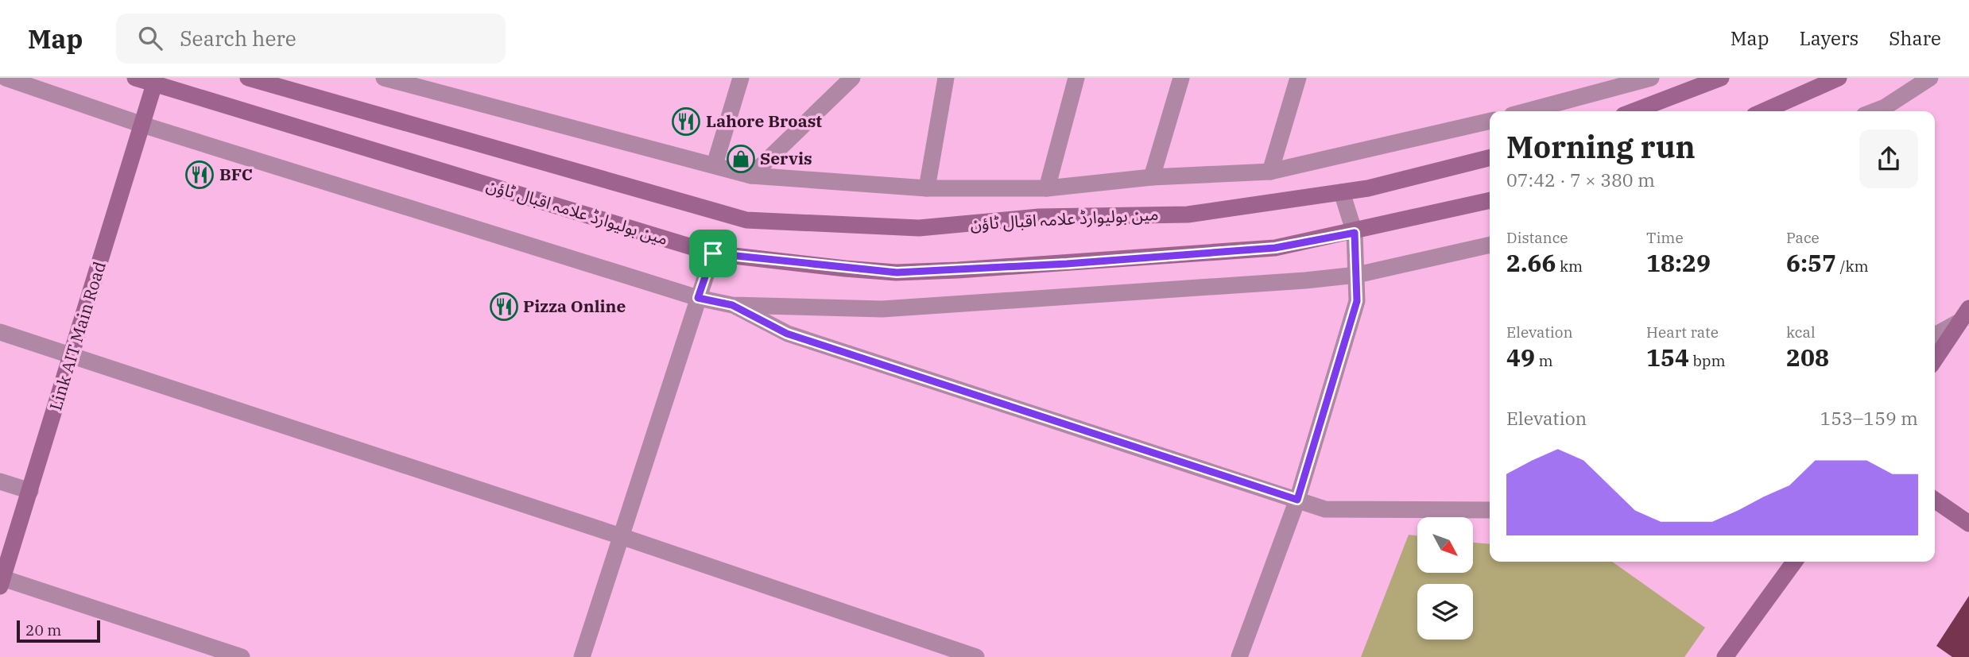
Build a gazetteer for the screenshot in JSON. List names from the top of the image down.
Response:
{
  "streets": {
    "main road": ["مین بولیوارڈ علامہ اقبال ٹاؤن", "Link AIT Main Road"]
  },
  "crossings": [
    ["مین بولیوارڈ علامہ اقبال ٹاؤن", "Link AIT Main Road"]
  ],
  "places": {
    "restaurant": ["Lahore Broast", "BFC", "Pizza Online"],
    "shop": ["Servis"]
  },
  "scale_bar": "20 m",
  "north": "bottom right",
  "page": {
    "header": "Map",
    "search": "Search here",
    "nav": ["Map", "Layers", "Share"],
    "heading": ["Morning run", "07:42 · 7 × 380 m"],
    "stats": [
      ["Distance", "2.66 km"],
      ["Time", "18:29"],
      ["Pace", "6:57 /km"],
      ["Elevation", "49 m"],
      ["Heart rate", "154 bpm"],
      ["kcal", "208"]
    ],
    "chart": ["Elevation", "153–159 m"],
    "scale": "20 m"
  }
}
